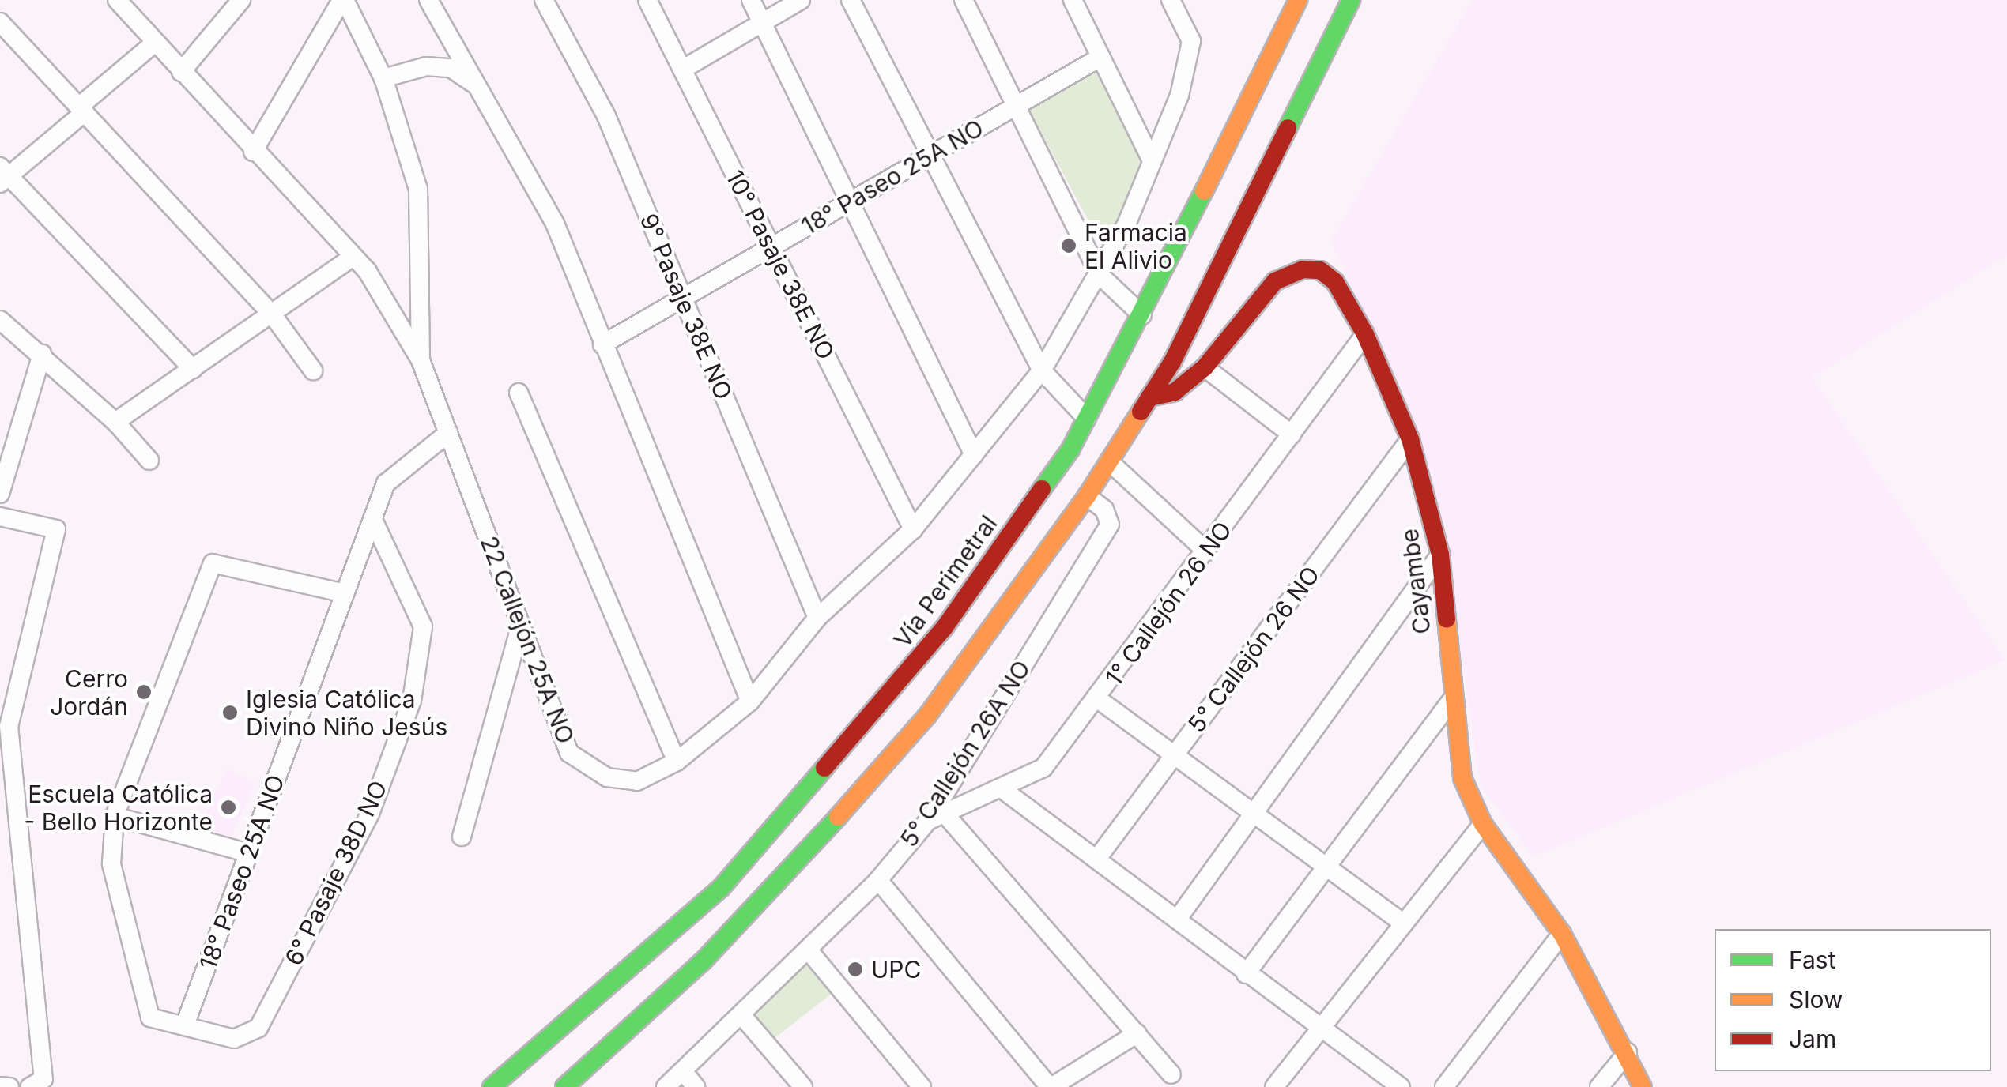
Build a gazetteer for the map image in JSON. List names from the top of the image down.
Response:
{
  "streets": {
    "main road": ["Vía Perimetral", "Cayambe"],
    "street": [
      "18° Paseo 25A NO",
      "10° Pasaje 38E NO",
      "9° Pasaje 38E NO",
      "1° Callejón 26 NO",
      "22 Callejón 25A NO",
      "5° Callejón 26 NO",
      "5° Callejón 26A NO",
      "6° Pasaje 38D NO"
    ]
  },
  "crossings": [
    ["18° Paseo 25A NO", "10° Pasaje 38E NO"],
    ["18° Paseo 25A NO", "9° Pasaje 38E NO"],
    ["18° Paseo 25A NO", "22 Callejón 25A NO"],
    ["18° Paseo 25A NO", "6° Pasaje 38D NO"],
    ["10° Pasaje 38E NO", "22 Callejón 25A NO"],
    ["9° Pasaje 38E NO", "22 Callejón 25A NO"],
    ["Cayambe", "1° Callejón 26 NO"],
    ["Cayambe", "5° Callejón 26 NO"],
    ["1° Callejón 26 NO", "5° Callejón 26A NO"]
  ],
  "places": [
    "Farmacia El Alivio",
    "Cerro Jordán",
    "Iglesia Católica Divino Niño Jesús",
    "Escuela Católica - Bello Horizonte",
    "UPC"
  ],
  "legend": ["Fast", "Slow", "Jam"]
}
